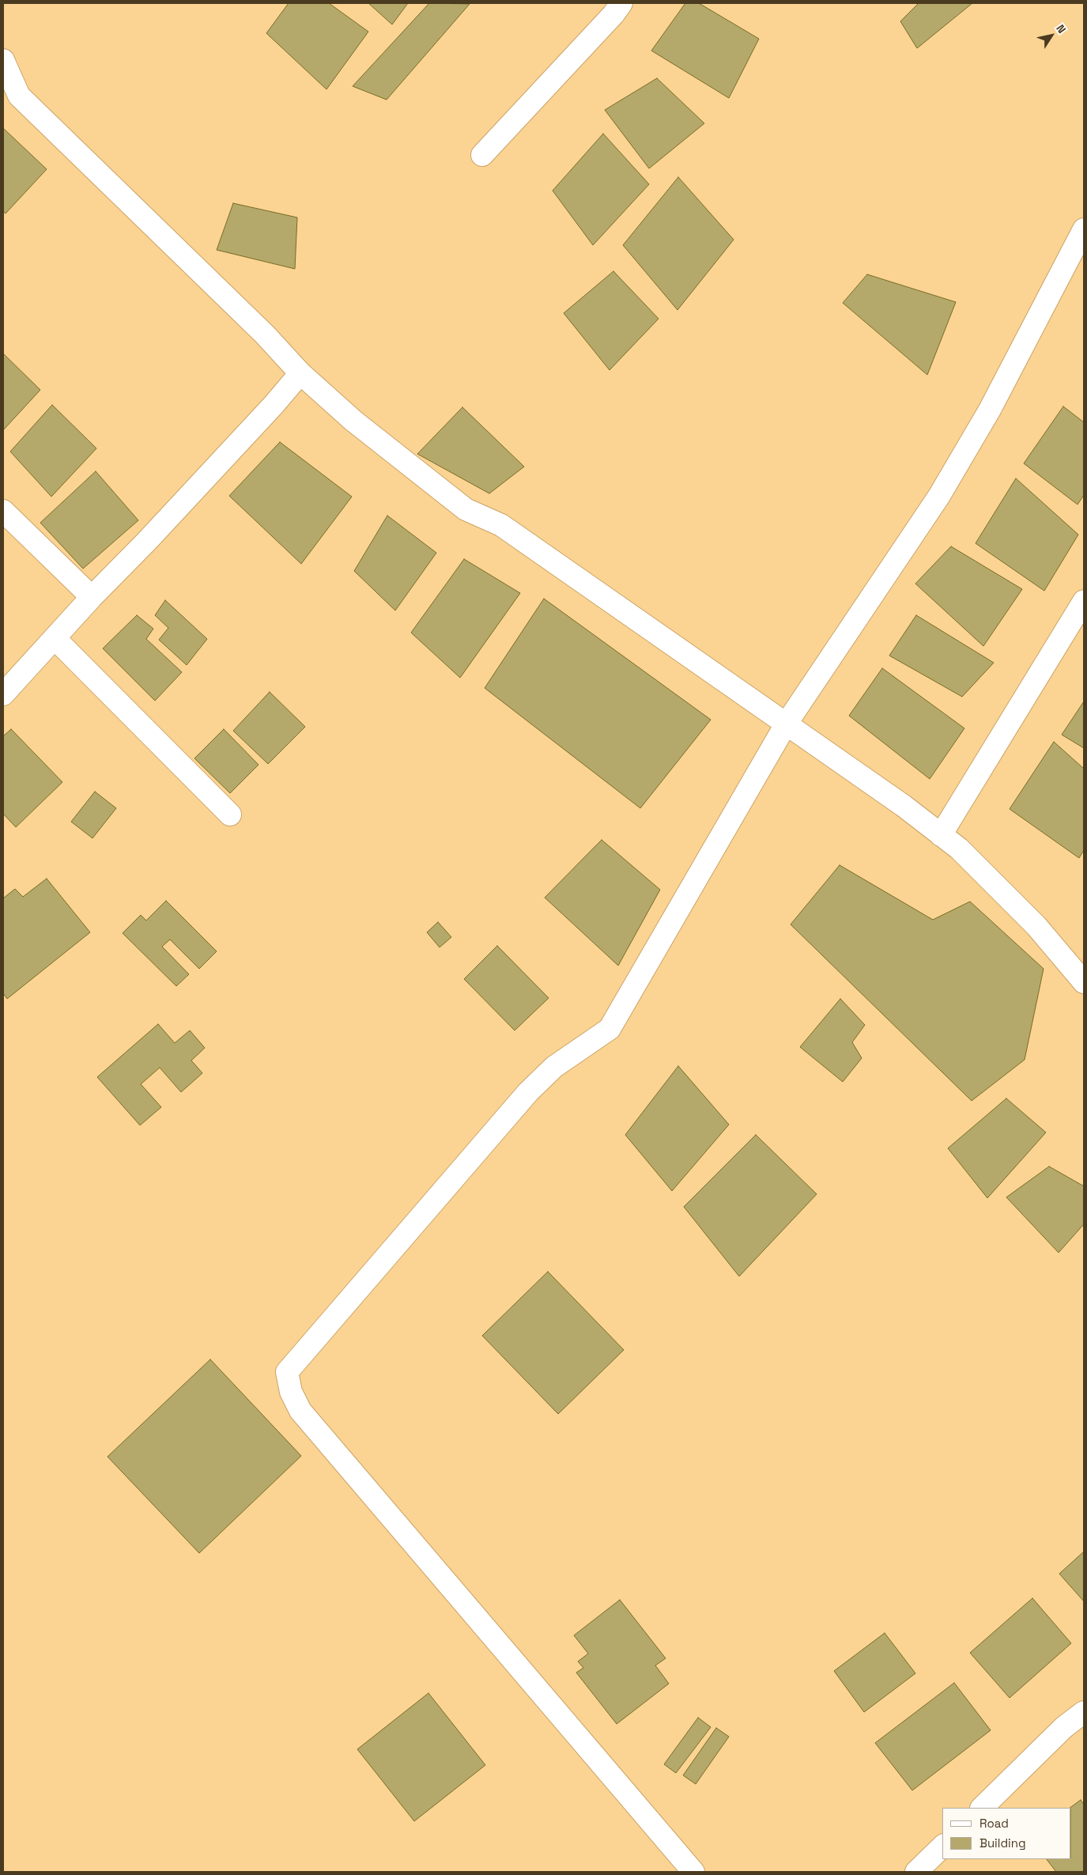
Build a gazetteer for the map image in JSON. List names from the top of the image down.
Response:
{
  "legend": ["Road", "Building"],
  "north": "top right"
}
